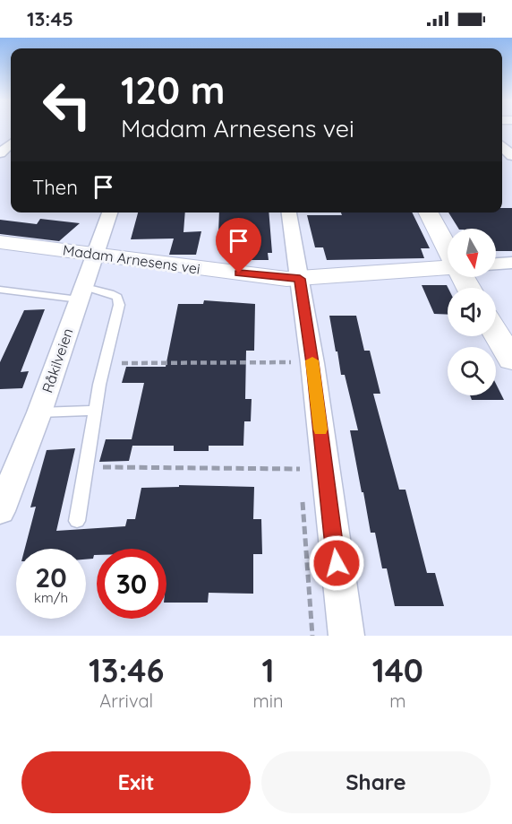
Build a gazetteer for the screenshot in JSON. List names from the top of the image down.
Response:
{
  "streets": {
    "street": ["Madam Arnesens vei", "Råkilveien"]
  },
  "crossings": [
    ["Madam Arnesens vei", "Råkilveien"]
  ],
  "north": "bottom",
  "page": {
    "status": "13:45",
    "turn": ["120 m", "Madam Arnesens vei"],
    "then": "Then",
    "speed": "20 km/h",
    "limit": "30",
    "eta": [
      "13:46",
      "Arrival",
      "1",
      "min",
      "140",
      "m"
    ],
    "buttons": ["Exit", "Share"]
  }
}
